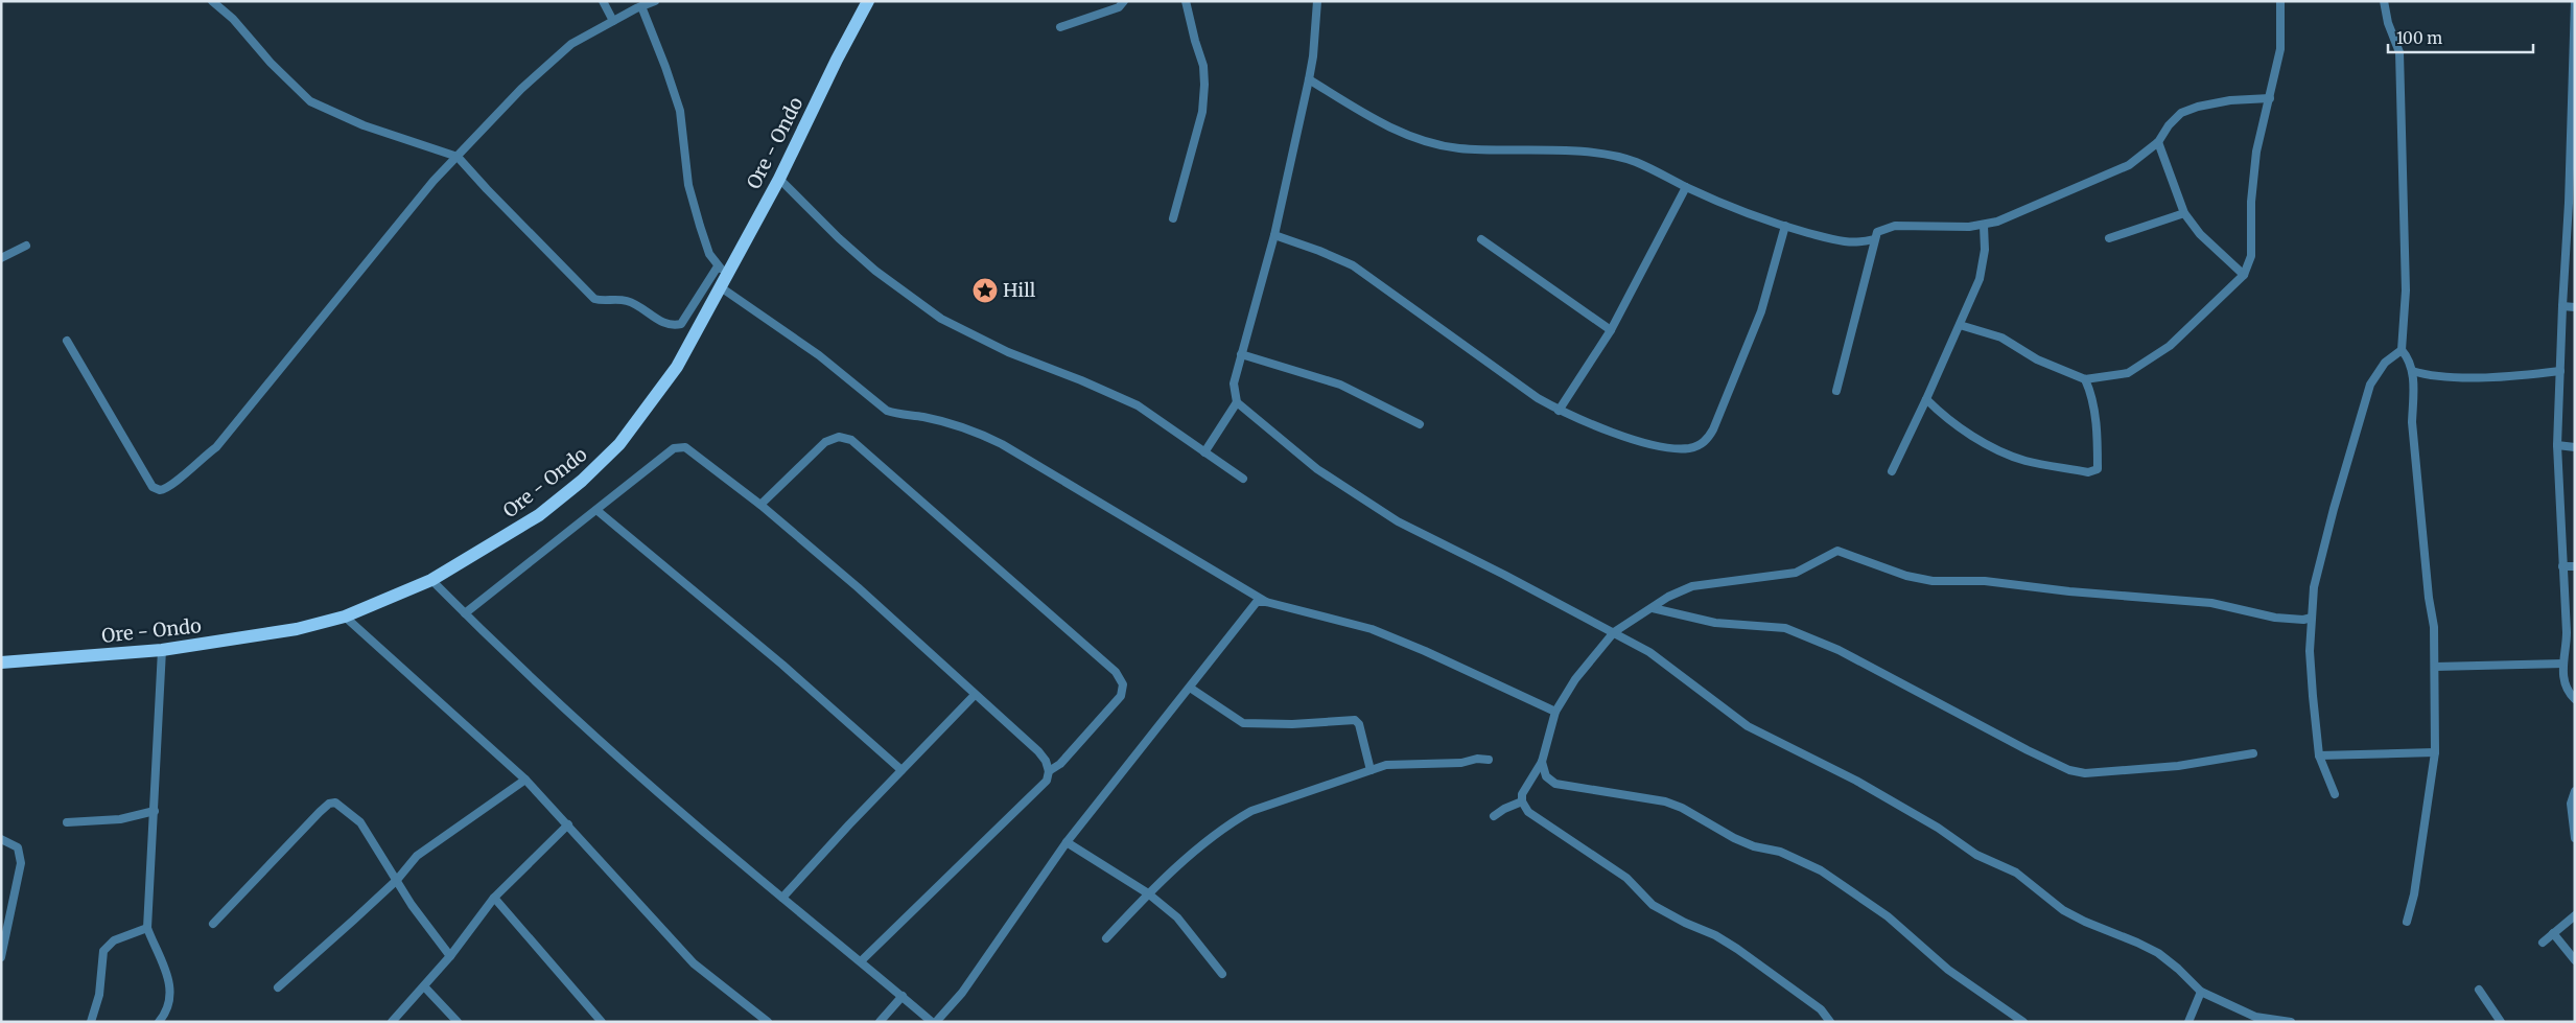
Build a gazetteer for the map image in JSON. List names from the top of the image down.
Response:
{
  "streets": {
    "main road": ["Ore - Ondo"]
  },
  "places": {
    "place": ["Hill"]
  },
  "scale_bar": "100 m"
}
